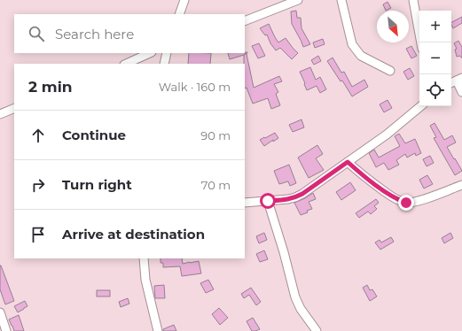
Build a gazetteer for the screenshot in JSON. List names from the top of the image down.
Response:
{
  "north": "bottom right",
  "page": {
    "map_buttons": ["+", "−"],
    "search": "Search here",
    "heading": ["2 min", "Walk · 160 m"],
    "list": [
      ["Continue", "90 m"],
      ["Turn right", "70 m"],
      "Arrive at destination"
    ]
  }
}
